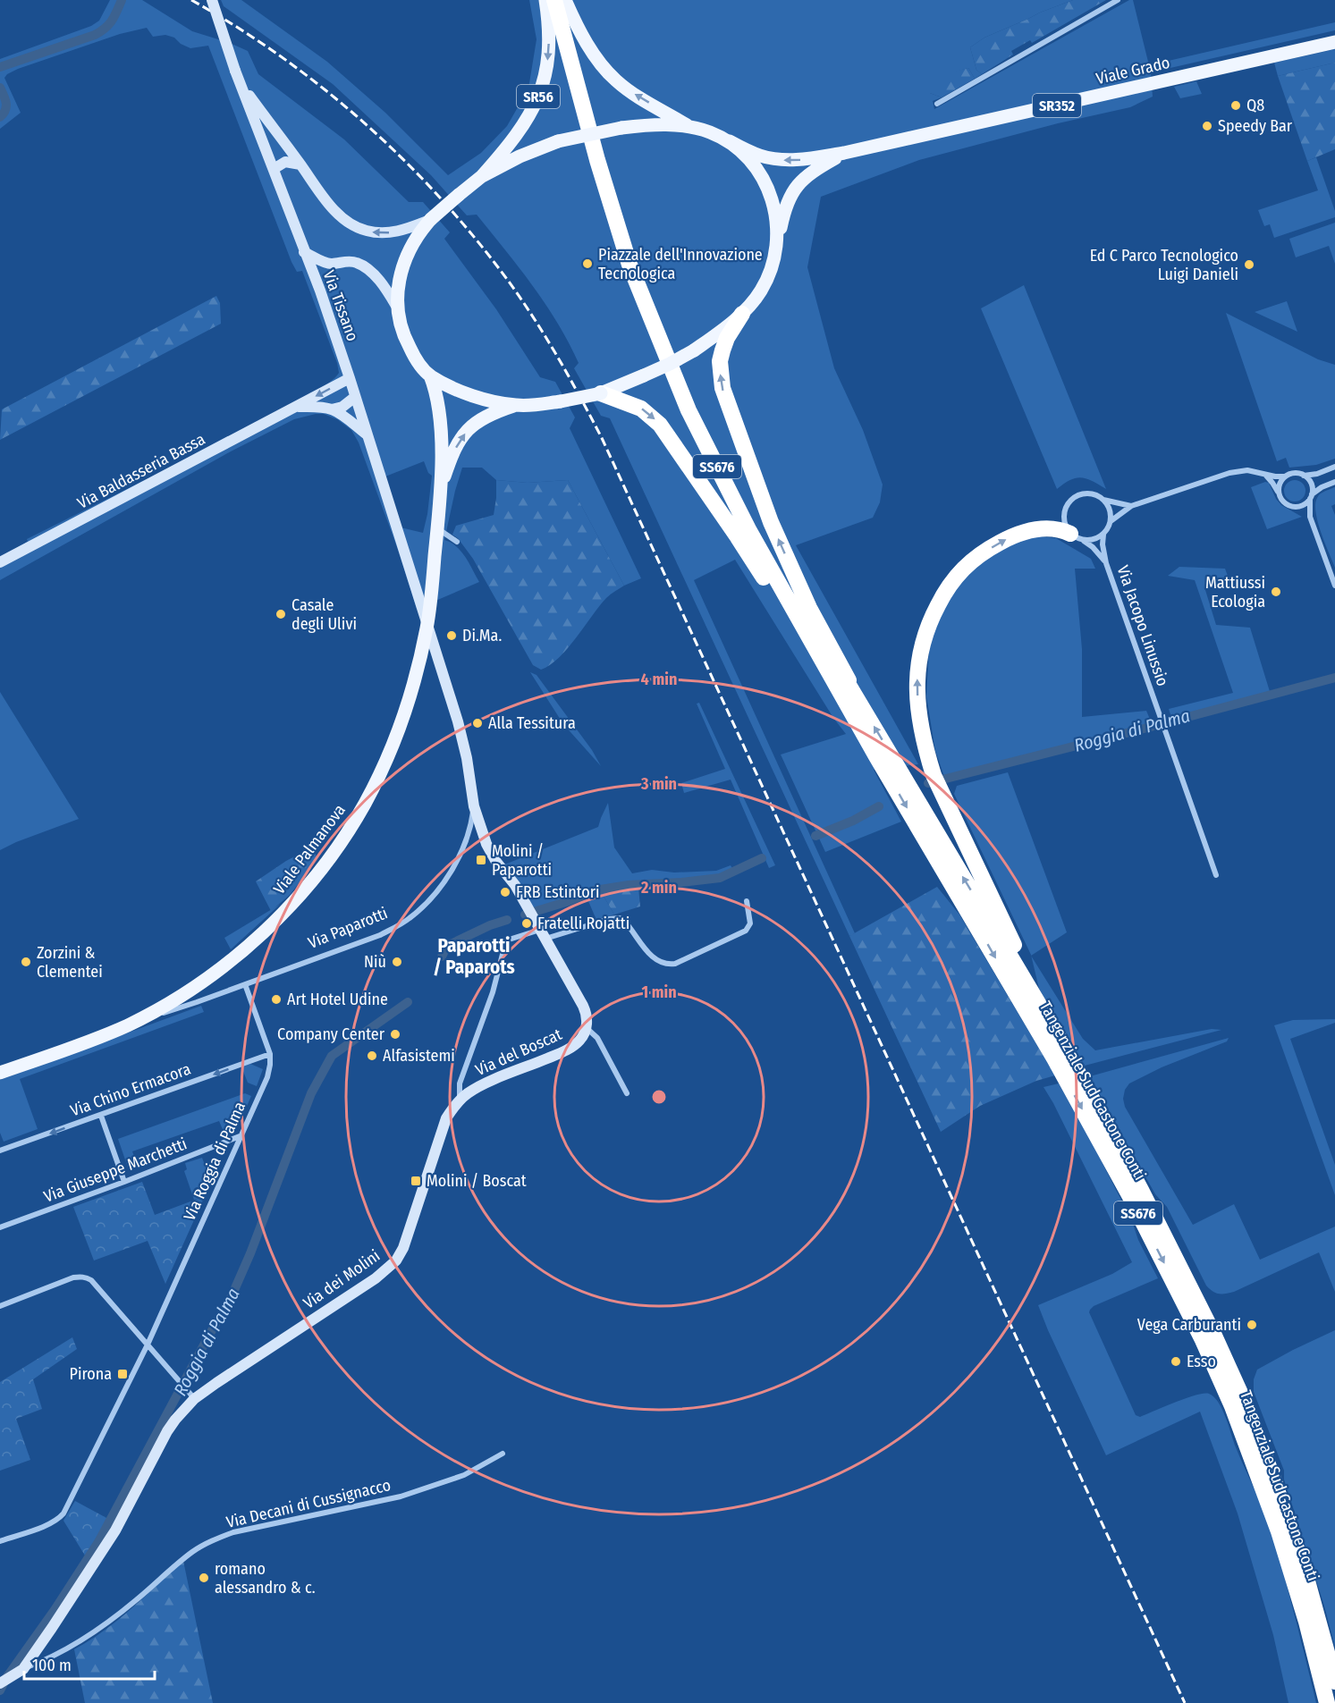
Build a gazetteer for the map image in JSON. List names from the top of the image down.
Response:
{
  "streets": {
    "highway": ["SS676", "Tangenziale Sud Gastone Conti"],
    "main road": [
      "Viale Grado",
      "SR56",
      "SR352",
      "Viale Palmanova"
    ],
    "street": [
      "Via Tissano",
      "Via Baldasseria Bassa",
      "Via Jacopo Linussio",
      "Via Paparotti",
      "Via del Boscat",
      "Via Chino Ermacora",
      "Via Roggia di Palma",
      "Via Giuseppe Marchetti",
      "Via dei Molini",
      "Via Decani di Cussignacco"
    ]
  },
  "crossings": [
    ["Via Tissano", "Via Baldasseria Bassa"],
    ["Via Tissano", "Viale Palmanova"],
    ["Via Tissano", "Via Paparotti"],
    ["SS676", "Tangenziale Sud Gastone Conti"],
    ["Viale Palmanova", "Via Paparotti"],
    ["Via del Boscat", "Via dei Molini"],
    ["Via Chino Ermacora", "Via Roggia di Palma"],
    ["Via Roggia di Palma", "Via Giuseppe Marchetti"],
    ["Via dei Molini", "Via Decani di Cussignacco"]
  ],
  "one_way": ["Via Chino Ermacora"],
  "districts": ["Paparotti / Paparots"],
  "water": ["Roggia di Palma"],
  "places": {
    "other": [
      "Q8",
      "Speedy Bar",
      "Piazzale dell'Innovazione Tecnologica",
      "Ed C Parco Tecnologico Luigi Danieli",
      "Mattiussi Ecologia",
      "Casale degli Ulivi",
      "Di.Ma.",
      "Alla Tessitura",
      "FRB Estintori",
      "Fratelli Rojatti",
      "Zorzini & Clementei",
      "Niù",
      "Art Hotel Udine",
      "Company Center",
      "Alfasistemi",
      "Vega Carburanti",
      "Esso",
      "romano alessandro & c."
    ],
    "transit": ["Molini / Paparotti", "Molini / Boscat", "Pirona"]
  },
  "scale_bar": "100 m",
  "rings": [
    "4 min",
    "3 min",
    "2 min",
    "1 min"
  ]
}
